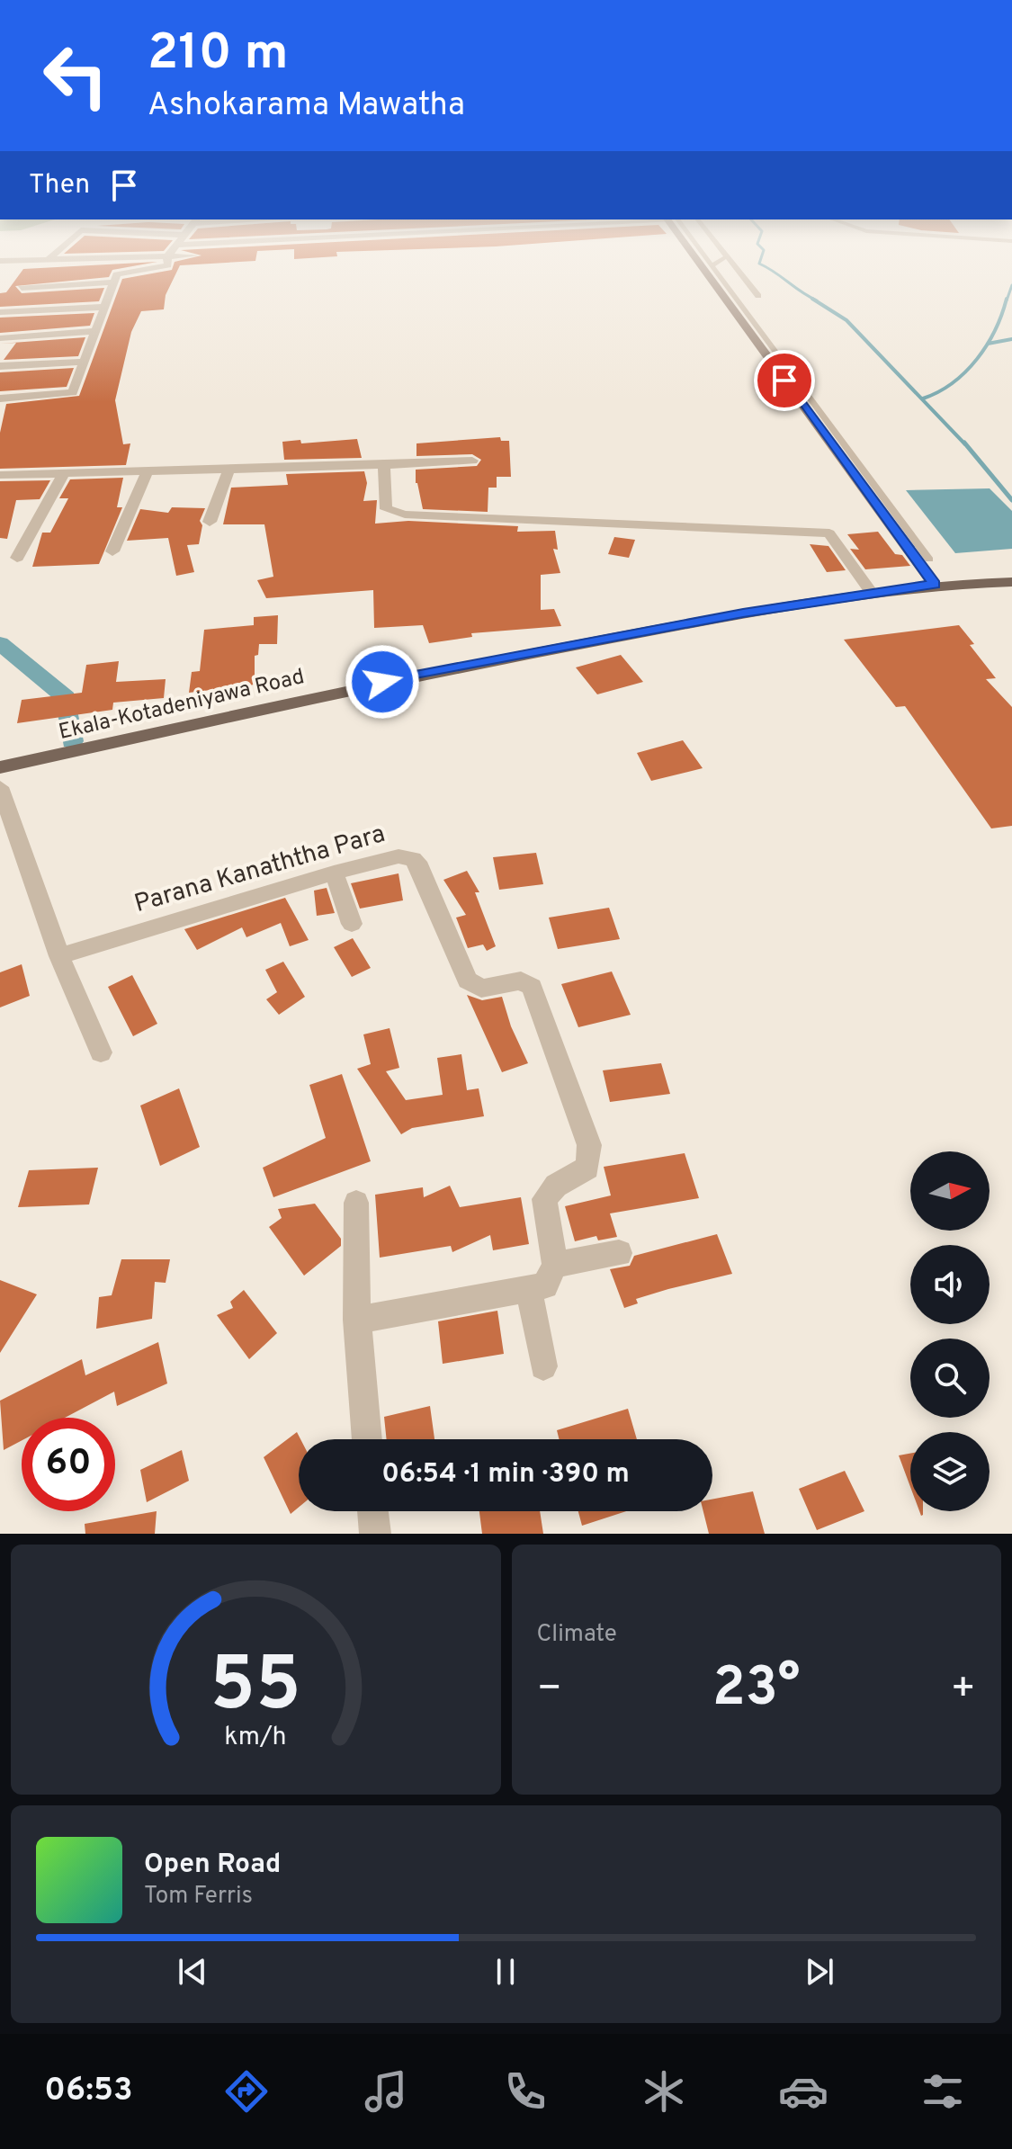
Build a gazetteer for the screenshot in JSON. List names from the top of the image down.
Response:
{
  "streets": {
    "main road": ["Ekala-Kotadeniyawa Road"],
    "street": ["Parana Kanaththa Para"]
  },
  "north": "right",
  "page": {
    "turn": ["210 m", "Ashokarama Mawatha"],
    "then": "Then",
    "limit": "60",
    "trip": "06:54 · 1 min · 390 m",
    "tile": "Climate",
    "heat": ["−", "23°", "+"],
    "song": ["Open Road", "Tom Ferris"],
    "tabs": "06:53",
    "gauge": ["55", "km/h"]
  }
}
